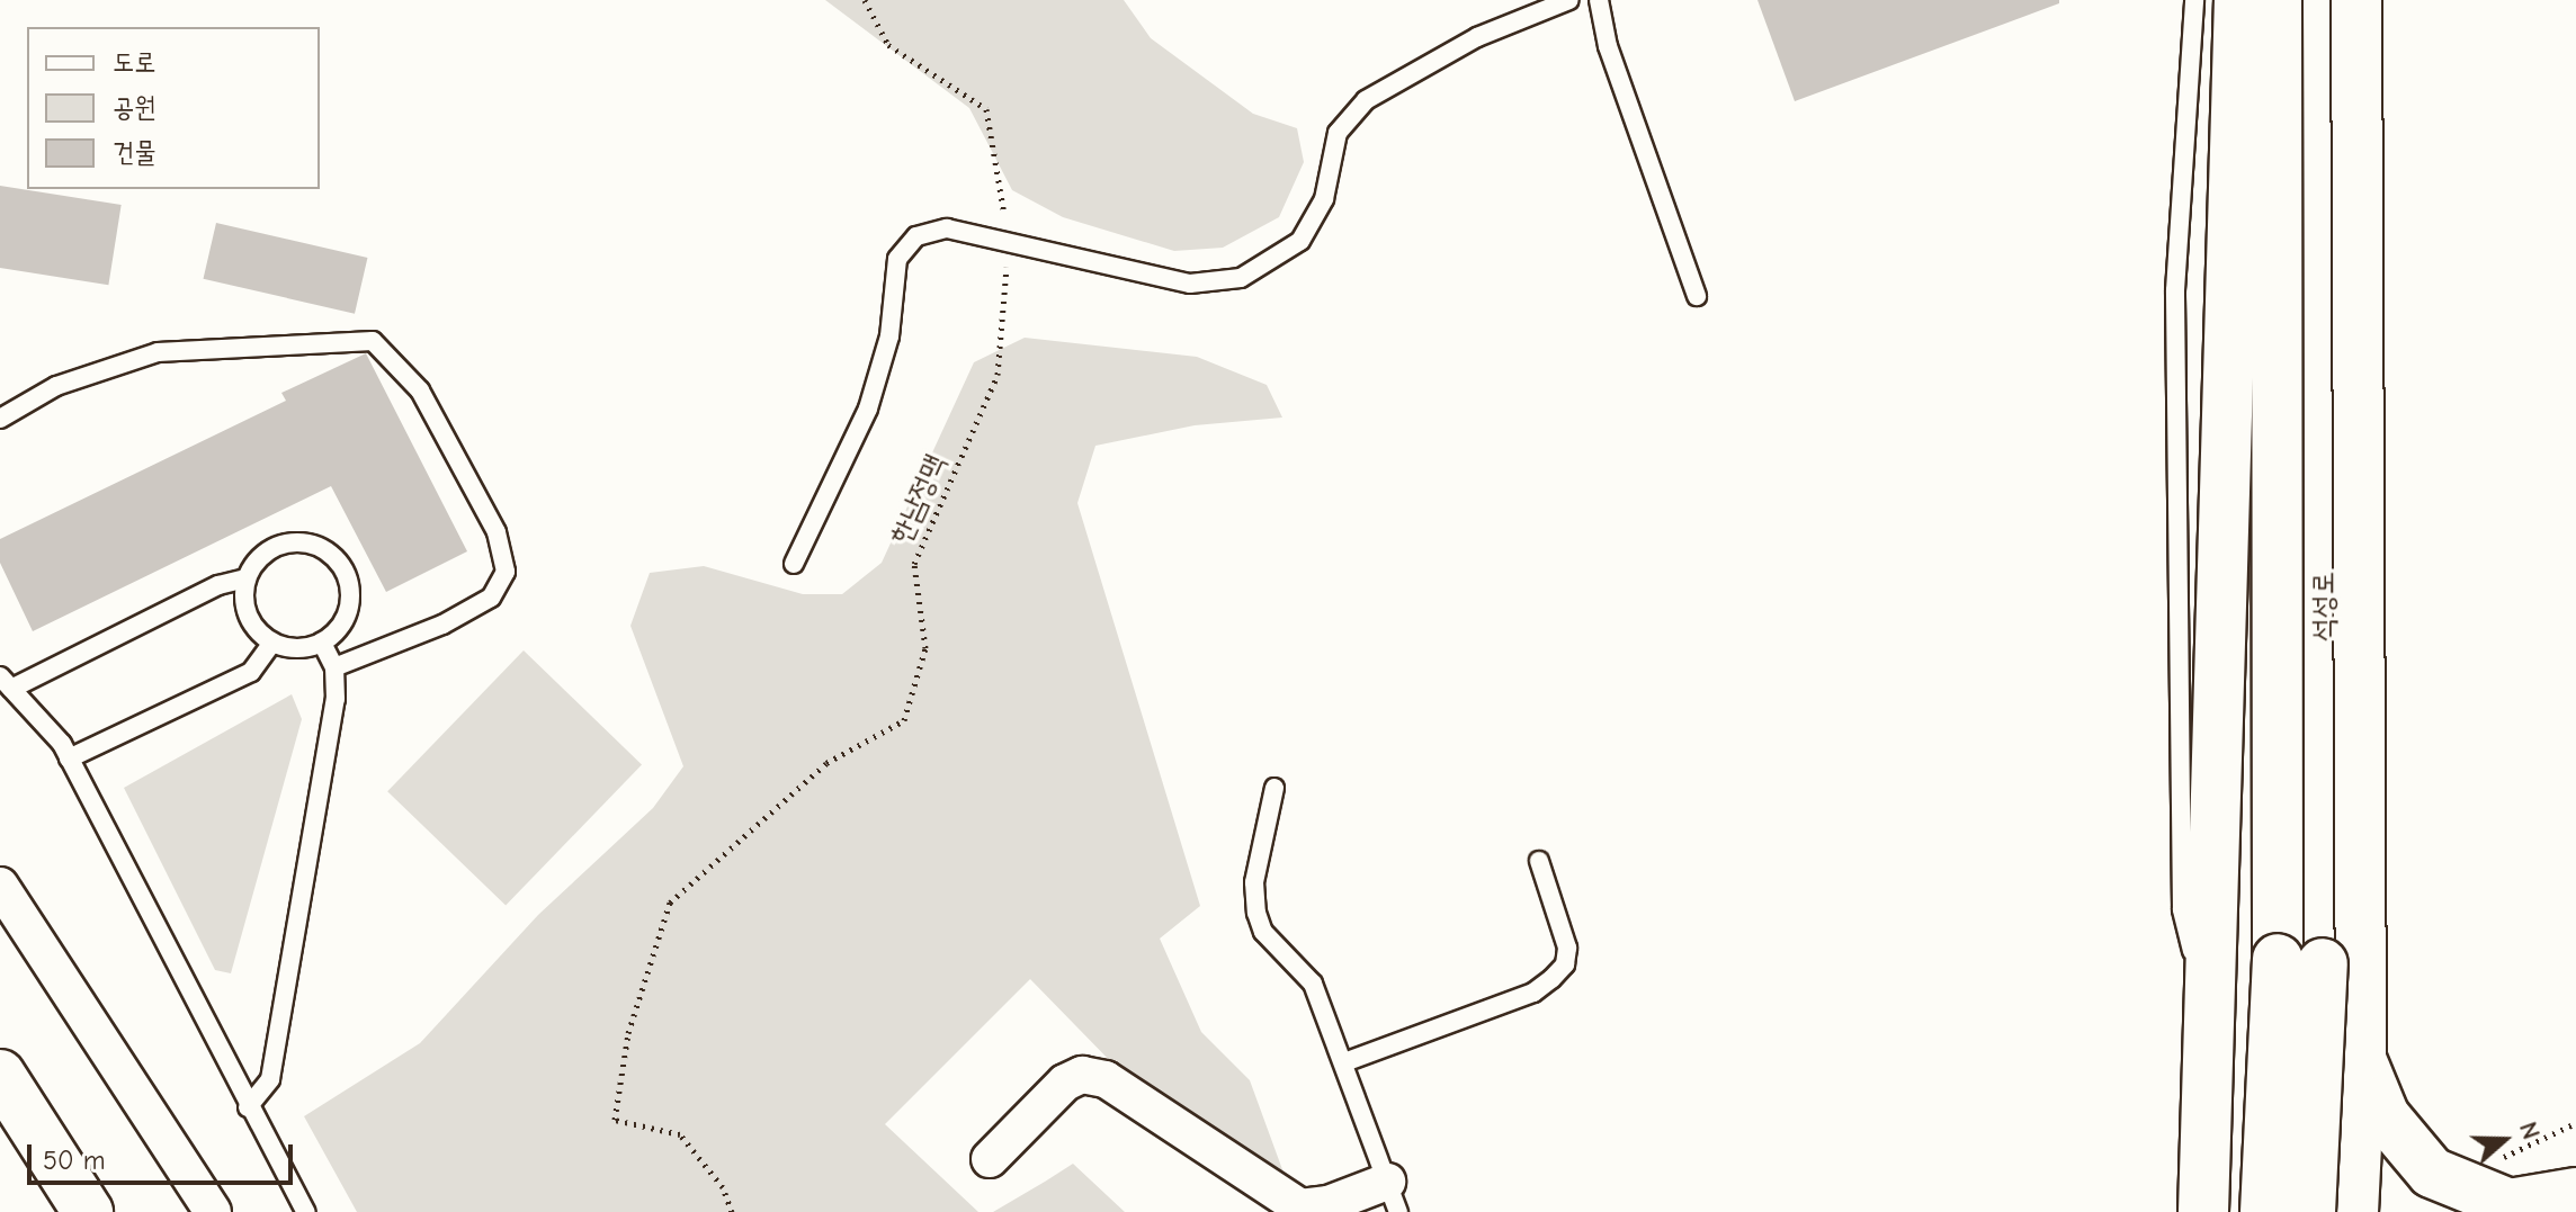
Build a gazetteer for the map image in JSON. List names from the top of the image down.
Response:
{
  "streets": {
    "highway": ["석성로"],
    "path": ["한남정맥"]
  },
  "legend": ["도로", "공원", "건물"],
  "scale_bar": "50 m",
  "north": "right"
}
